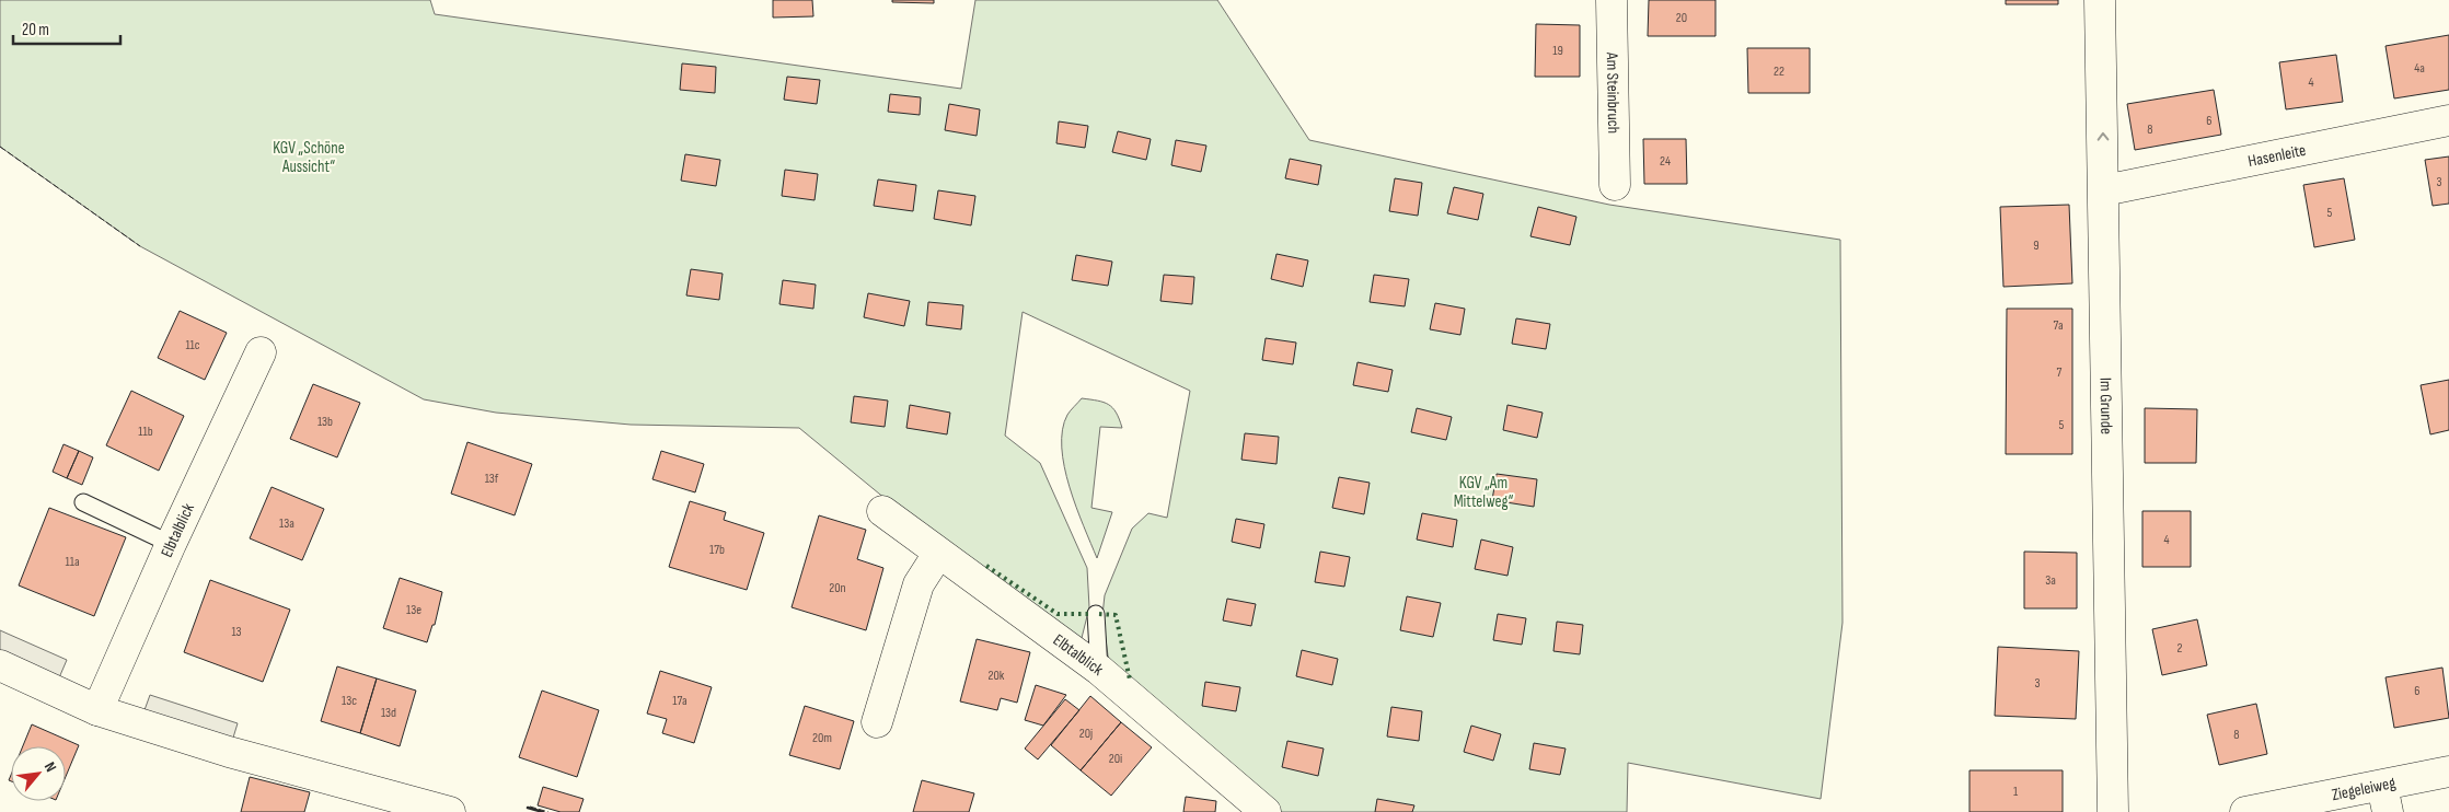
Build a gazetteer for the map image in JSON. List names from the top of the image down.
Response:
{
  "streets": {
    "street": [
      "Am Steinbruch",
      "Hasenleite",
      "Im Grunde",
      "Elbtalblick",
      "Ziegeleiweg"
    ]
  },
  "crossings": [
    ["Hasenleite", "Im Grunde"]
  ],
  "parks": ["KGV „Schöne Aussicht“", "KGV „Am Mittelweg“"],
  "house_numbers": [
    "20",
    "19",
    "4a",
    "22",
    "4",
    "6",
    "8",
    "24",
    "3",
    "5",
    "9",
    "7a",
    "11c",
    "7",
    "13b",
    "5",
    "11b",
    "13f",
    "13a",
    "4",
    "17b",
    "11a",
    "3a",
    "20n",
    "13e",
    "13",
    "2",
    "20k",
    "3",
    "6",
    "13c",
    "17a",
    "13d",
    "20j",
    "8",
    "20m",
    "20i",
    "1"
  ],
  "scale_bar": "20 m",
  "north": "top right"
}
